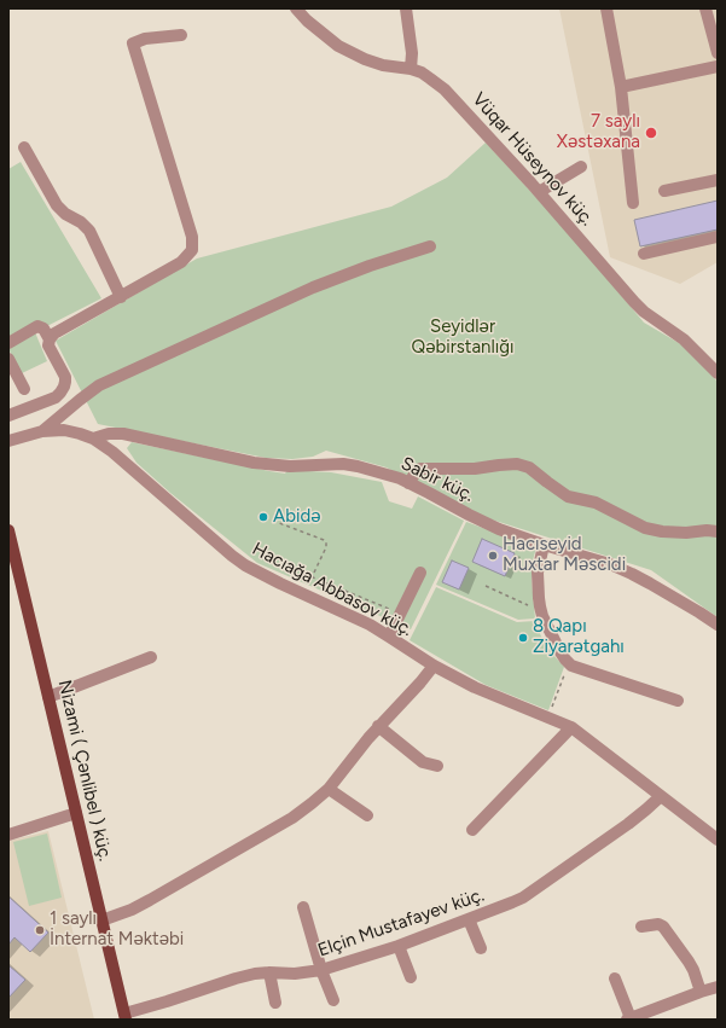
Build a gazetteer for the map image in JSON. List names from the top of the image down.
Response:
{
  "streets": {
    "main road": ["Nizami ( Çənlibel ) küç."],
    "street": [
      "Vüqar Hüseynov küç.",
      "Sabir küç.",
      "Hacıağa Abbasov küç.",
      "Elçin Mustafayev küç."
    ]
  },
  "crossings": [
    ["Sabir küç.", "Hacıağa Abbasov küç."],
    ["Hacıağa Abbasov küç.", "Elçin Mustafayev küç."],
    ["Nizami ( Çənlibel ) küç.", "Elçin Mustafayev küç."]
  ],
  "parks": ["Seyidlər Qəbirstanlığı"],
  "places": [
    "7 saylı Xəstəxana",
    "Abidə",
    "Hacıseyid Muxtar Məscidi",
    "8 Qapı Ziyarətgahı",
    "1 saylı İnternat Məktəbi"
  ]
}
